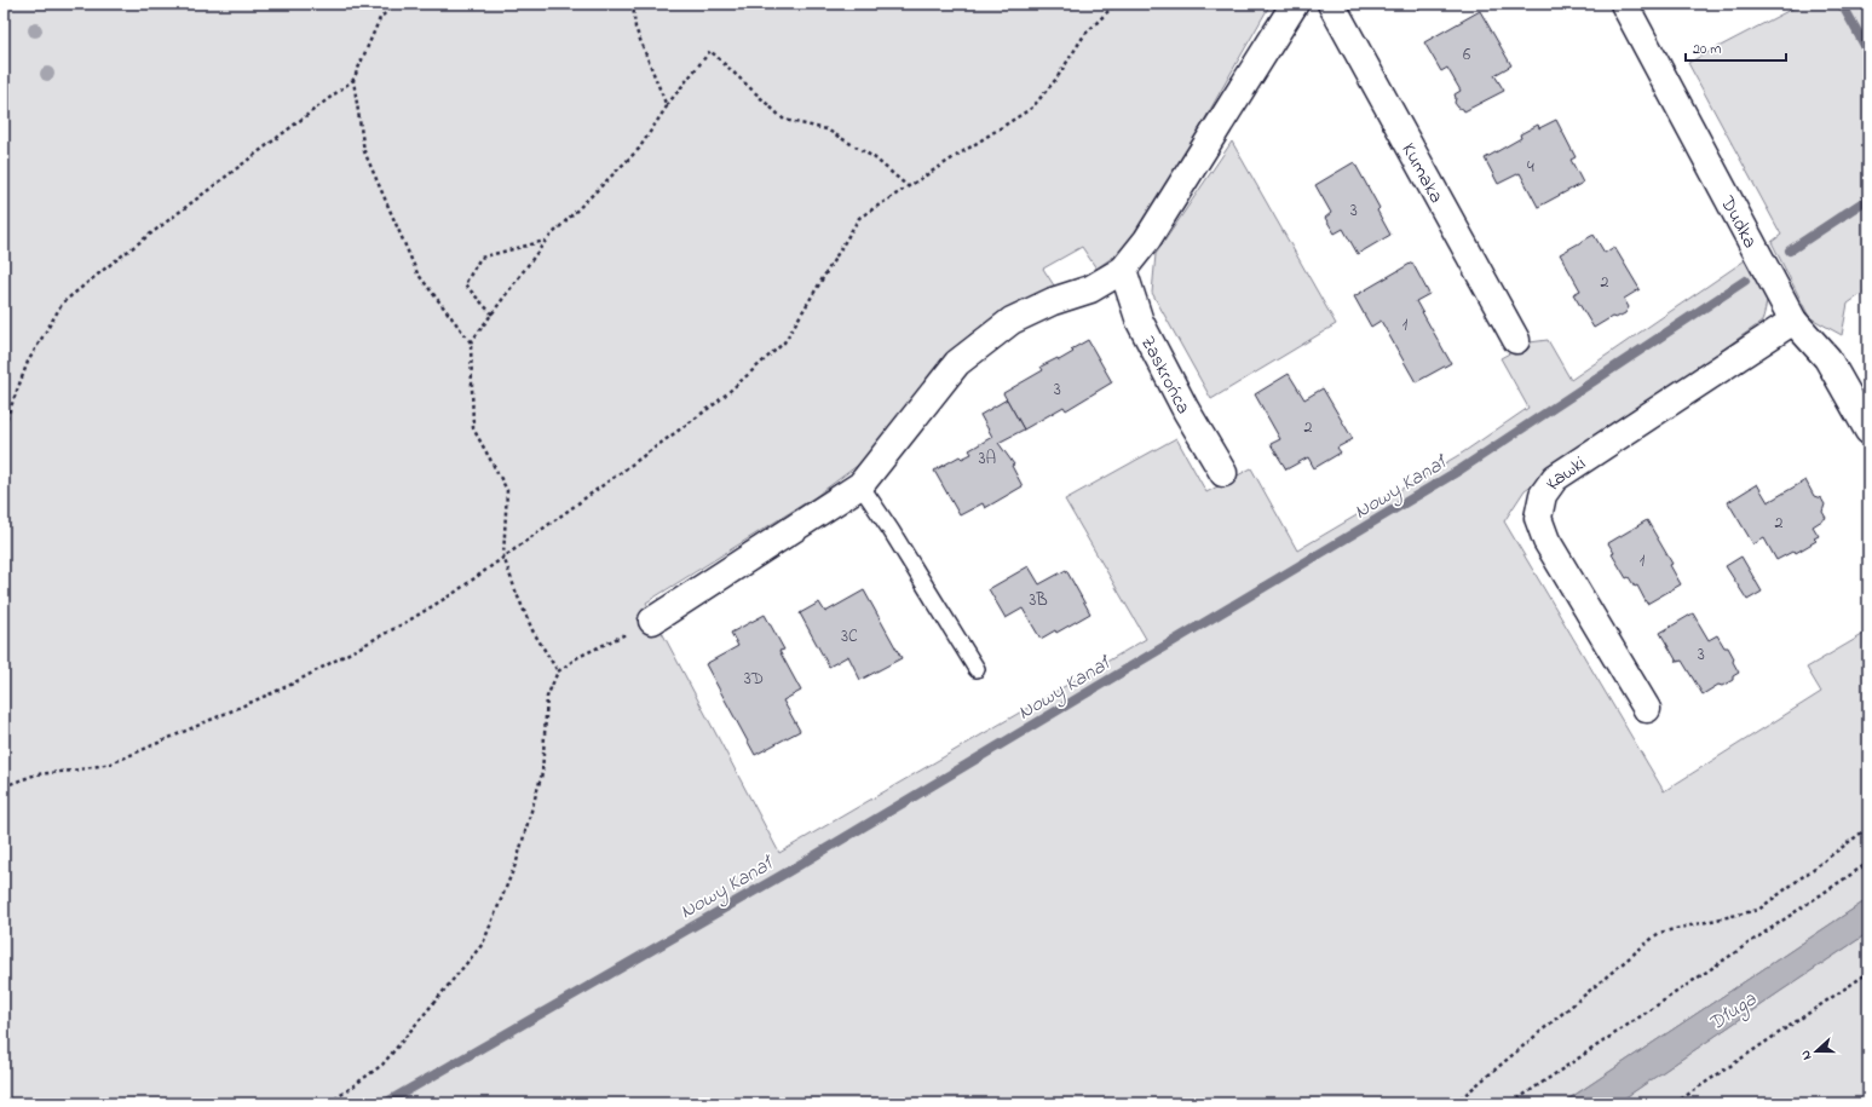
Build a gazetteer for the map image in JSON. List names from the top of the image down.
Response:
{
  "streets": {
    "street": [
      "Kumaka",
      "Dudka",
      "Zaskrońca",
      "Kawki"
    ]
  },
  "crossings": [
    ["Dudka", "Kawki"]
  ],
  "water": ["Nowy Kanał", "Długa"],
  "house_numbers": [
    "6",
    "4",
    "3",
    "2",
    "1",
    "3",
    "2",
    "3A",
    "2",
    "1",
    "3B",
    "3C",
    "3",
    "3D"
  ],
  "scale_bar": "20 m",
  "north": "left"
}
